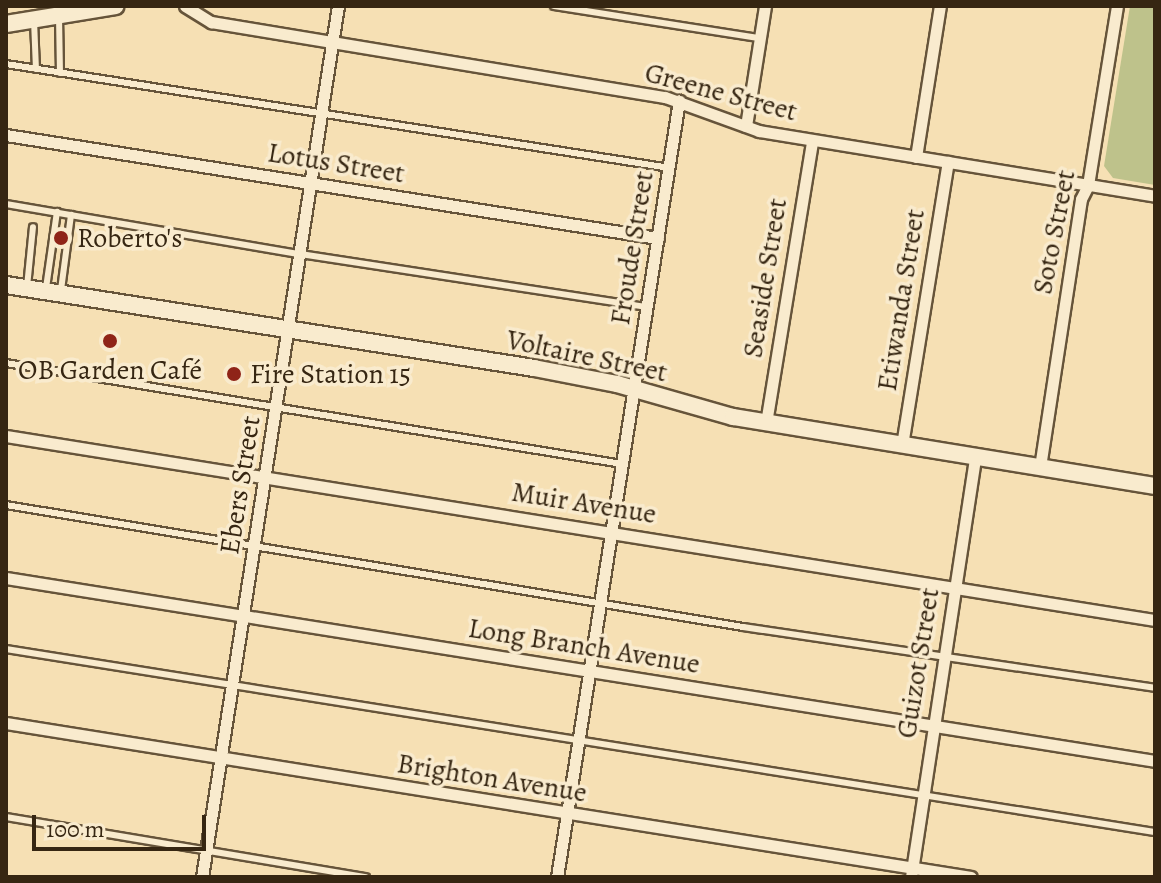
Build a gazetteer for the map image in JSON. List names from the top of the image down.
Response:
{
  "streets": {
    "main road": ["Voltaire Street"],
    "street": [
      "Greene Street",
      "Lotus Street",
      "Soto Street",
      "Froude Street",
      "Seaside Street",
      "Etiwanda Street",
      "Ebers Street",
      "Muir Avenue",
      "Long Branch Avenue",
      "Guizot Street",
      "Brighton Avenue"
    ]
  },
  "crossings": [
    ["Greene Street", "Soto Street"],
    ["Greene Street", "Froude Street"],
    ["Greene Street", "Seaside Street"],
    ["Greene Street", "Etiwanda Street"],
    ["Greene Street", "Ebers Street"],
    ["Lotus Street", "Froude Street"],
    ["Lotus Street", "Ebers Street"],
    ["Soto Street", "Voltaire Street"],
    ["Froude Street", "Voltaire Street"],
    ["Froude Street", "Muir Avenue"],
    ["Froude Street", "Long Branch Avenue"],
    ["Froude Street", "Brighton Avenue"],
    ["Seaside Street", "Voltaire Street"],
    ["Etiwanda Street", "Voltaire Street"],
    ["Voltaire Street", "Ebers Street"],
    ["Voltaire Street", "Guizot Street"],
    ["Ebers Street", "Muir Avenue"],
    ["Ebers Street", "Long Branch Avenue"],
    ["Ebers Street", "Brighton Avenue"],
    ["Muir Avenue", "Guizot Street"],
    ["Long Branch Avenue", "Guizot Street"],
    ["Guizot Street", "Brighton Avenue"]
  ],
  "places": ["Roberto's", "OB Garden Café", "Fire Station 15"],
  "scale_bar": "100 m"
}
